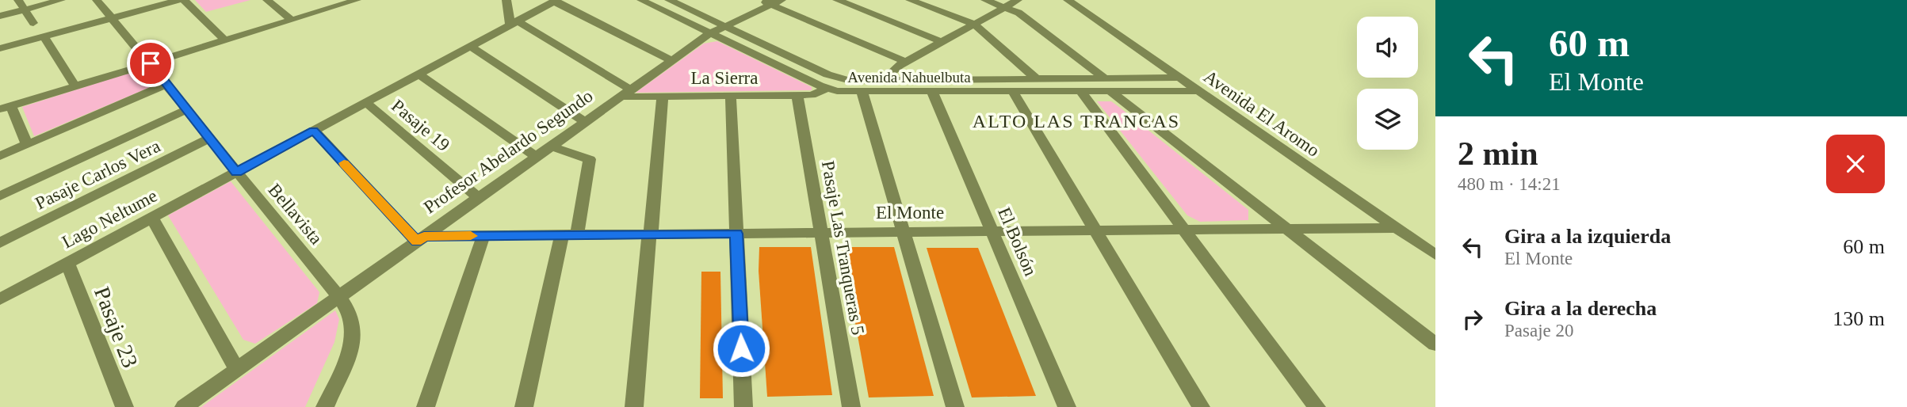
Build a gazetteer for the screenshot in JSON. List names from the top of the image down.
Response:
{
  "streets": {
    "street": [
      "Avenida Nahuelbuta",
      "La Sierra",
      "Avenida El Aromo",
      "Pasaje 19",
      "Profesor Abelardo Segundo",
      "Pasaje Carlos Vera",
      "El Monte",
      "Bellavista",
      "Lago Neltume",
      "El Bolsón",
      "Pasaje Las Tranqueras 5",
      "Pasaje 23"
    ]
  },
  "crossings": [
    ["Avenida Nahuelbuta", "La Sierra"],
    ["Avenida Nahuelbuta", "Avenida El Aromo"],
    ["Avenida Nahuelbuta", "Profesor Abelardo Segundo"],
    ["Avenida Nahuelbuta", "El Bolsón"],
    ["La Sierra", "Profesor Abelardo Segundo"],
    ["La Sierra", "Pasaje Las Tranqueras 5"],
    ["Avenida El Aromo", "El Monte"],
    ["Pasaje 19", "Profesor Abelardo Segundo"],
    ["Pasaje 19", "Lago Neltume"],
    ["Profesor Abelardo Segundo", "El Monte"],
    ["Profesor Abelardo Segundo", "Bellavista"],
    ["Pasaje Carlos Vera", "Bellavista"],
    ["El Monte", "El Bolsón"],
    ["El Monte", "Pasaje Las Tranqueras 5"],
    ["Bellavista", "Lago Neltume"],
    ["Lago Neltume", "Pasaje 23"]
  ],
  "districts": ["ALTO LAS TRANCAS"],
  "page": {
    "turn": ["60 m", "El Monte"],
    "heading": ["2 min", "480 m · 14:21"],
    "list": [
      {
        "name": "Gira a la izquierda",
        "note": "El Monte",
        "value": "60 m"
      },
      {
        "name": "Gira a la derecha",
        "note": "Pasaje 20",
        "value": "130 m"
      }
    ]
  }
}
